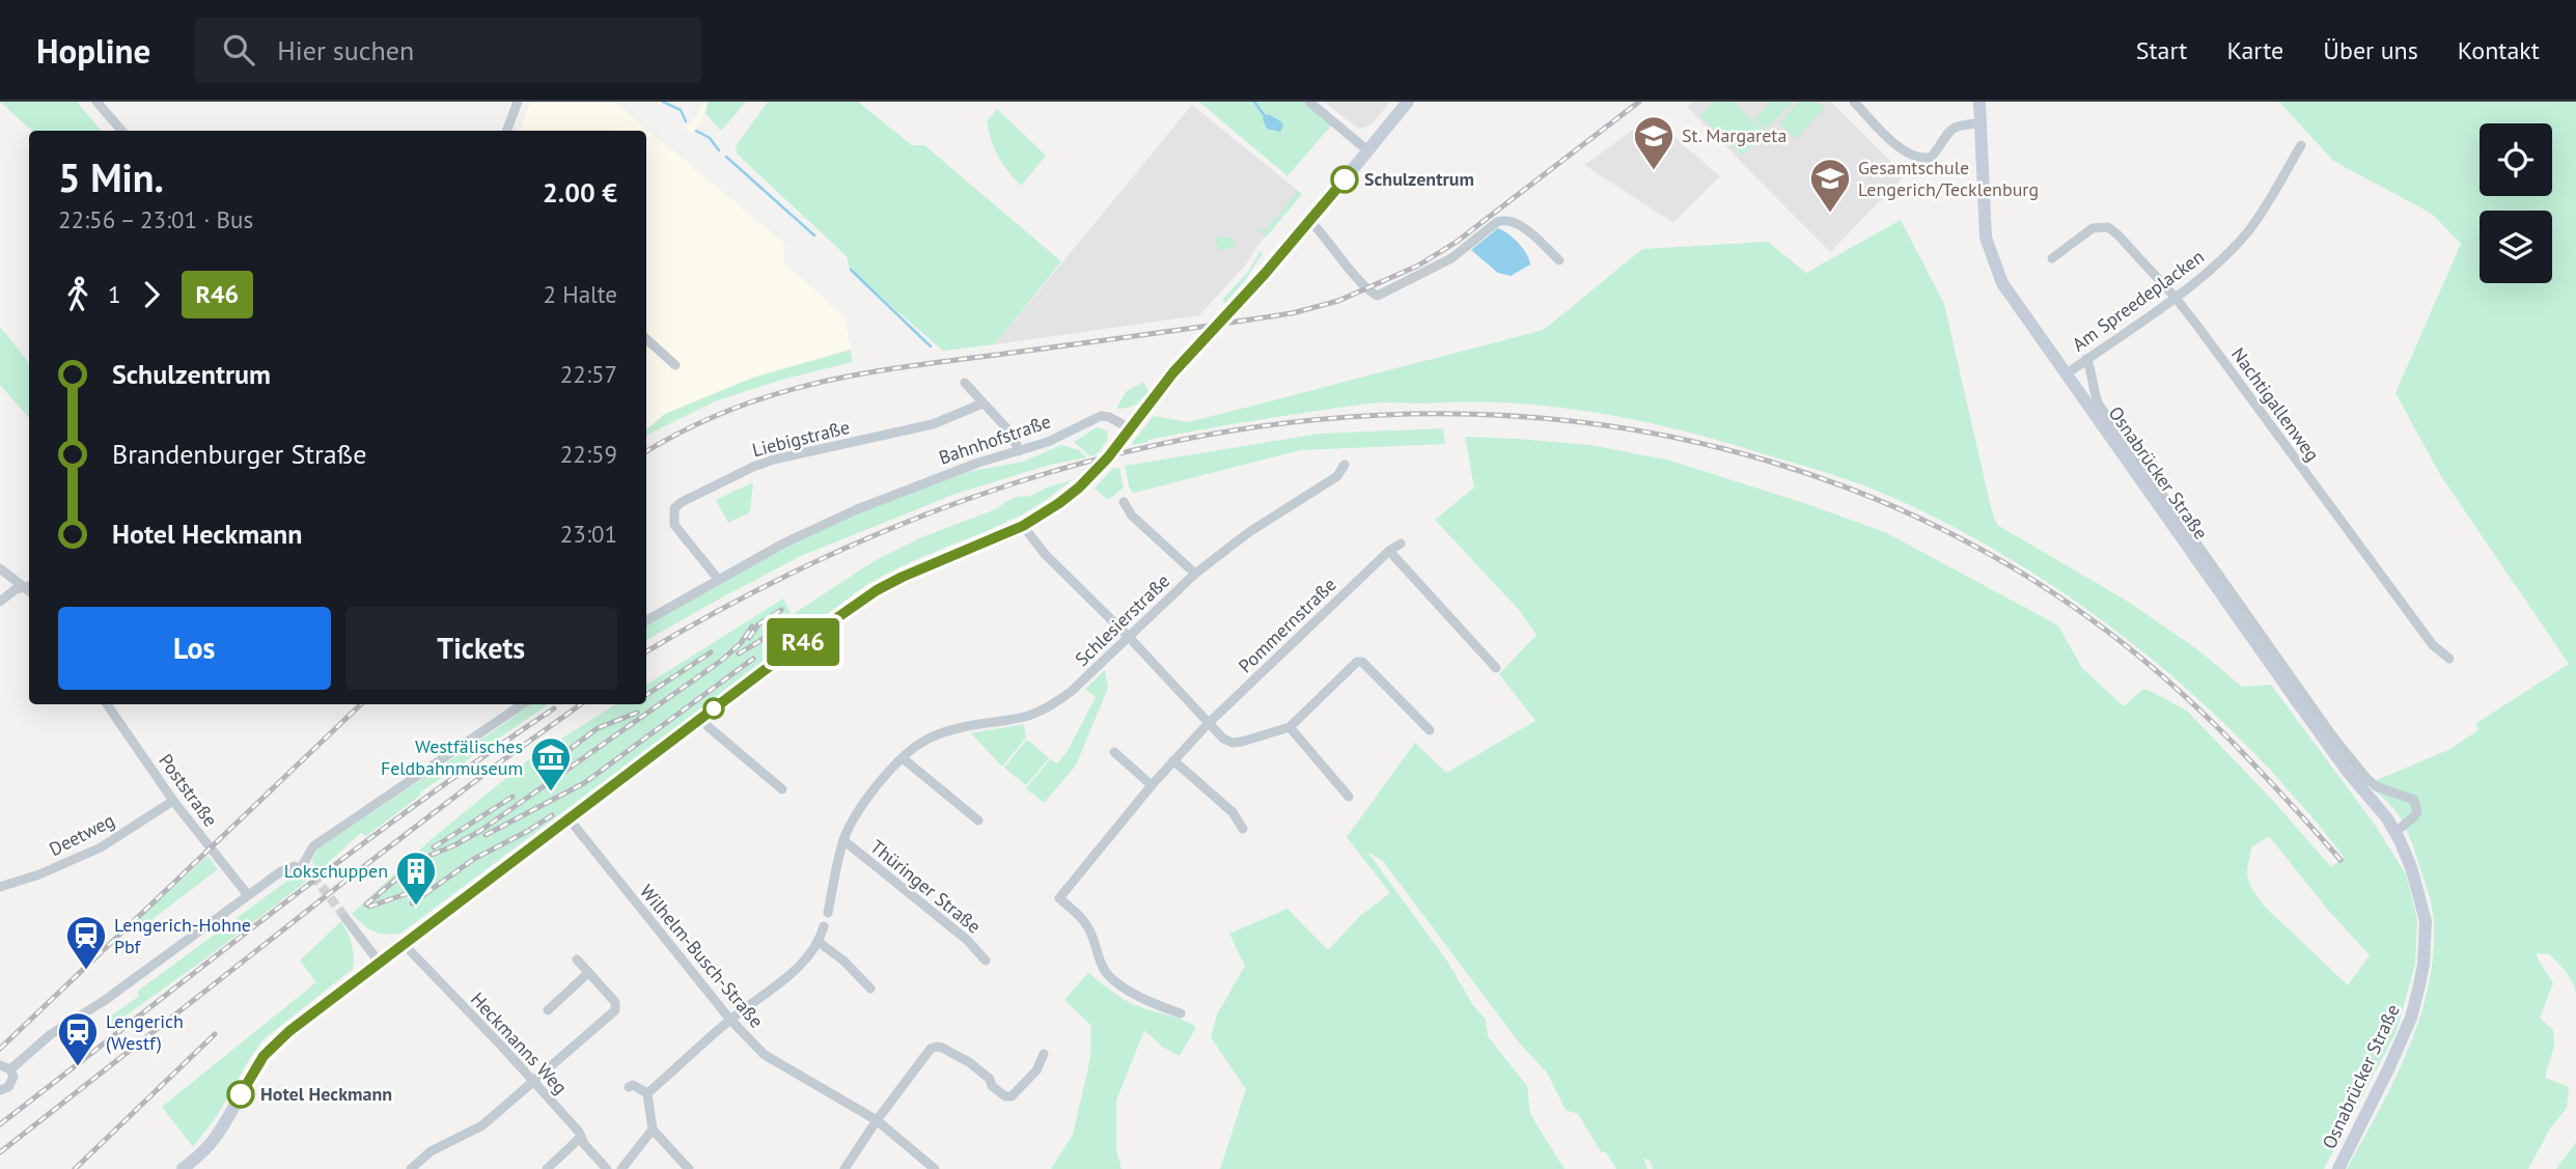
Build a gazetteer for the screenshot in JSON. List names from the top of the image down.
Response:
{
  "streets": {
    "street": [
      "Am Spreedeplacken",
      "Nachtigallenweg",
      "Liebigstraße",
      "Bahnhofstraße",
      "Osnabrücker Straße",
      "Schlesierstraße",
      "Pommernstraße",
      "Poststraße",
      "Deetweg",
      "Thüringer Straße",
      "Wilhelm-Busch-Straße",
      "Heckmanns Weg"
    ]
  },
  "crossings": [
    ["Am Spreedeplacken", "Nachtigallenweg"],
    ["Am Spreedeplacken", "Osnabrücker Straße"],
    ["Liebigstraße", "Bahnhofstraße"],
    ["Schlesierstraße", "Thüringer Straße"],
    ["Poststraße", "Deetweg"]
  ],
  "places": {
    "school or university": ["St. Margareta", "Gesamtschule Lengerich/Tecklenburg"],
    "other": ["Schulzentrum", "Hotel Heckmann"],
    "museum": ["Westfälisches Feldbahnmuseum"],
    "building": ["Lokschuppen"],
    "station": ["Lengerich-Hohne Pbf", "Lengerich (Westf)"]
  },
  "lines": ["bus line R46"],
  "page": {
    "header": "Hopline",
    "search": "Hier suchen",
    "nav": [
      "Start",
      "Karte",
      "Über uns",
      "Kontakt"
    ],
    "on_map": "R46",
    "heading": ["5 Min.", "22:56 – 23:01 · Bus", "2.00 €"],
    "legs": ["1", "R46", "2 Halte"],
    "list": [
      {
        "name": "Schulzentrum",
        "value": "22:57"
      },
      {
        "name": "Brandenburger Straße",
        "value": "22:59"
      },
      {
        "name": "Hotel Heckmann",
        "value": "23:01"
      }
    ],
    "buttons": ["Los", "Tickets"]
  }
}
